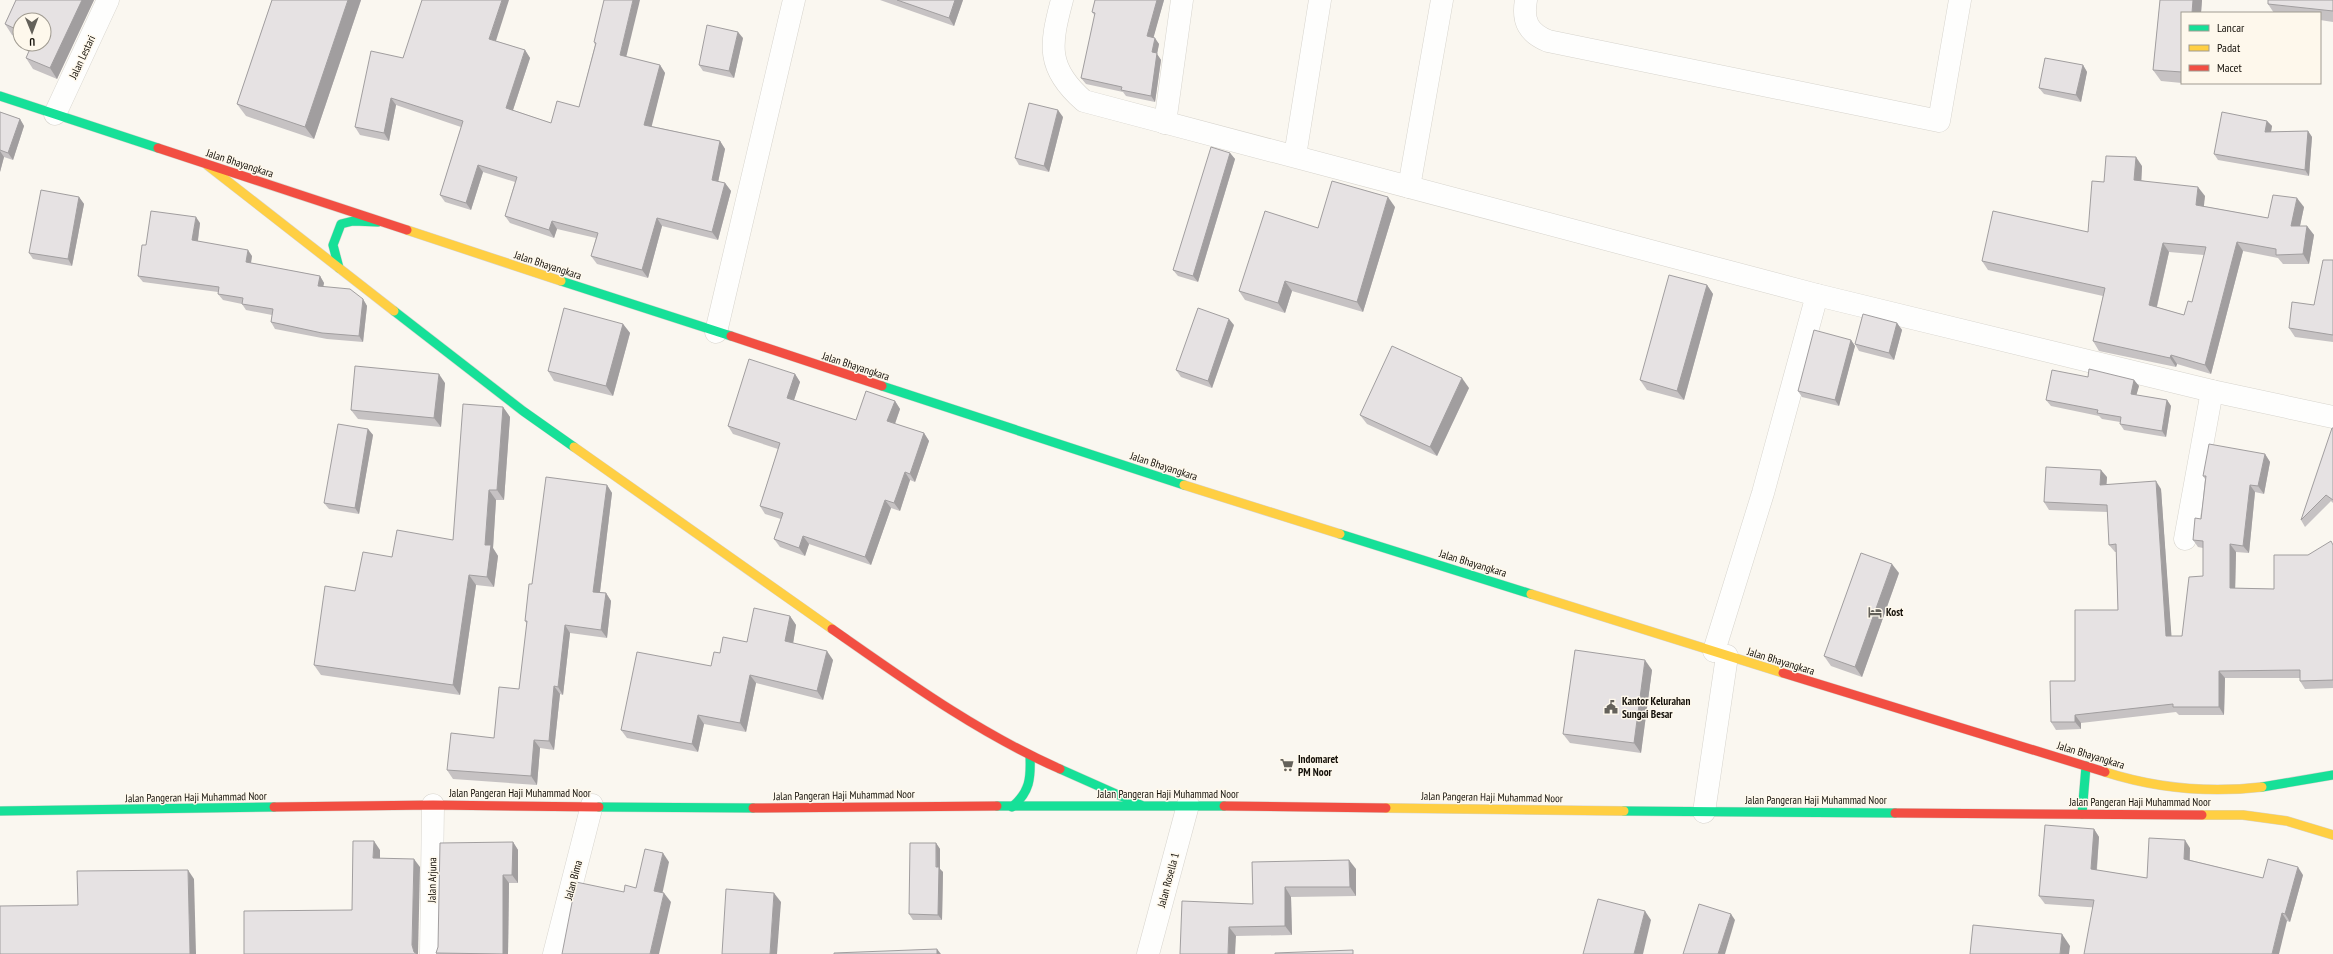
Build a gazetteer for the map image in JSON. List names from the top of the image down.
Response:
{
  "streets": {
    "main road": ["Jalan Bhayangkara", "Jalan Pangeran Haji Muhammad Noor"],
    "street": [
      "Jalan Lestari",
      "Jalan Arjuna",
      "Jalan Bima",
      "Jalan Rosella 1"
    ]
  },
  "crossings": [
    ["Jalan Lestari", "Jalan Bhayangkara"],
    ["Jalan Pangeran Haji Muhammad Noor", "Jalan Arjuna"],
    ["Jalan Pangeran Haji Muhammad Noor", "Jalan Bima"],
    ["Jalan Pangeran Haji Muhammad Noor", "Jalan Rosella 1"]
  ],
  "places": {
    "hotel": ["Kost"],
    "public building": ["Kantor Kelurahan Sungai Besar"],
    "supermarket": ["Indomaret PM Noor"]
  },
  "legend": ["Lancar", "Padat", "Macet"],
  "north": "bottom"
}
